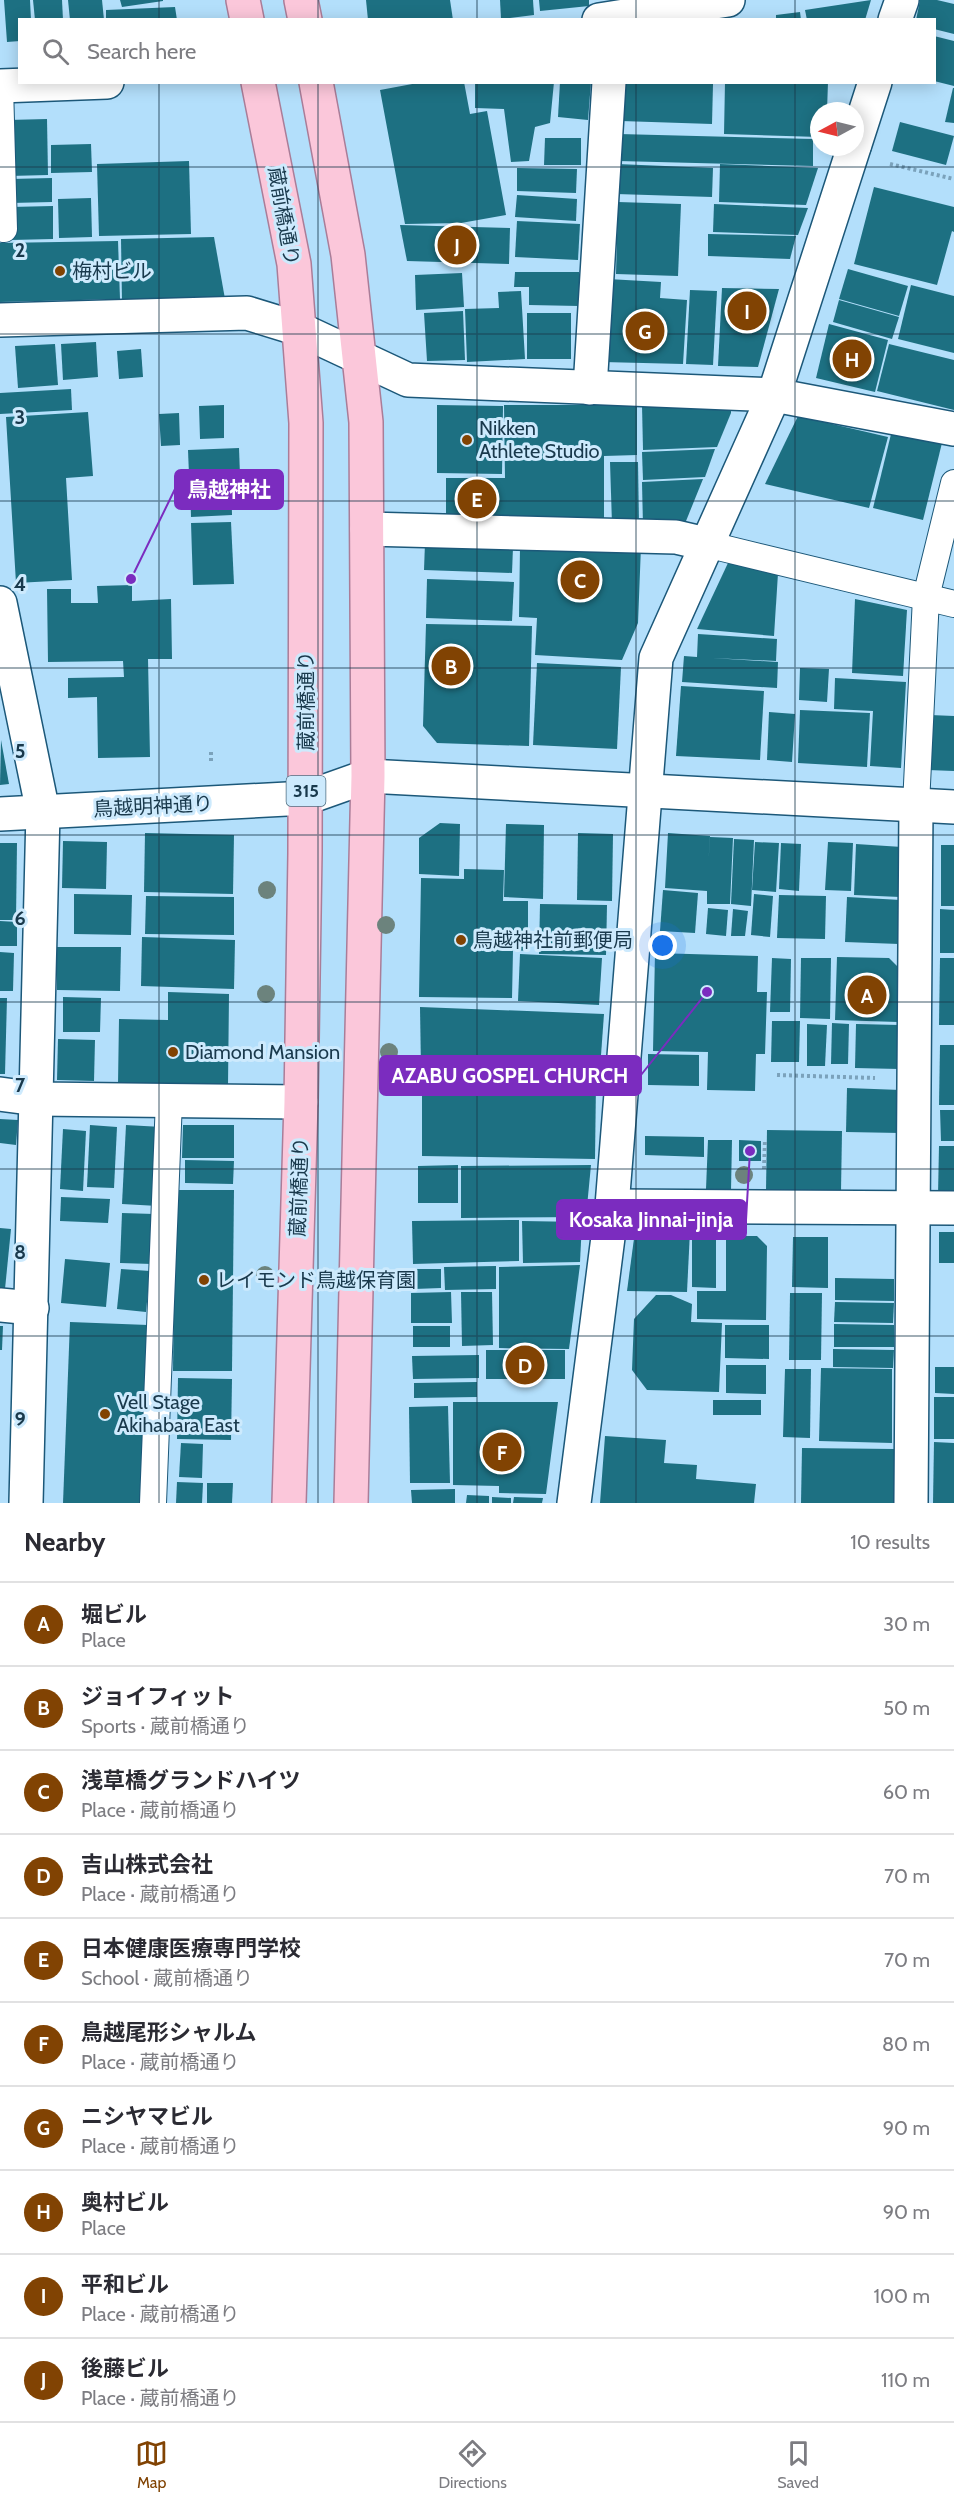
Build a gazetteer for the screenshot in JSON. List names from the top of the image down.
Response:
{
  "streets": {
    "main road": ["蔵前橋通り", "315"],
    "street": ["鳥越明神通り"]
  },
  "crossings": [
    ["蔵前橋通り", "鳥越明神通り"]
  ],
  "places": [
    "梅村ビル",
    "Nikken Athlete Studio",
    "鳥越神社",
    "鳥越神社前郵便局",
    "AZABU GOSPEL CHURCH",
    "Diamond Mansion",
    "Kosaka Jinnai-jinja",
    "レイモンド鳥越保育園",
    "Vell Stage Akihabara East"
  ],
  "north": "left",
  "page": {
    "search": "Search here",
    "pins": [
      "J",
      "I",
      "G",
      "H",
      "E",
      "C",
      "B",
      "A",
      "D",
      "F"
    ],
    "heading": ["Nearby", "10 results"],
    "list": [
      {
        "mark": "A",
        "name": "堀ビル",
        "note": "Place",
        "value": "30 m"
      },
      {
        "mark": "B",
        "name": "ジョイフィット",
        "note": "Sports · 蔵前橋通り",
        "value": "50 m"
      },
      {
        "mark": "C",
        "name": "浅草橋グランドハイツ",
        "note": "Place · 蔵前橋通り",
        "value": "60 m"
      },
      {
        "mark": "D",
        "name": "吉山株式会社",
        "note": "Place · 蔵前橋通り",
        "value": "70 m"
      },
      {
        "mark": "E",
        "name": "日本健康医療専門学校",
        "note": "School · 蔵前橋通り",
        "value": "70 m"
      },
      {
        "mark": "F",
        "name": "鳥越尾形シャルム",
        "note": "Place · 蔵前橋通り",
        "value": "80 m"
      },
      {
        "mark": "G",
        "name": "ニシヤマビル",
        "note": "Place · 蔵前橋通り",
        "value": "90 m"
      },
      {
        "mark": "H",
        "name": "奥村ビル",
        "note": "Place",
        "value": "90 m"
      },
      {
        "mark": "I",
        "name": "平和ビル",
        "note": "Place · 蔵前橋通り",
        "value": "100 m"
      },
      {
        "mark": "J",
        "name": "後藤ビル",
        "note": "Place · 蔵前橋通り",
        "value": "110 m"
      }
    ],
    "nav": ["Map", "Directions", "Saved"]
  },
  "grid": {
    "rows": [
      "2",
      "3",
      "4",
      "5",
      "6",
      "7",
      "8",
      "9"
    ]
  }
}
